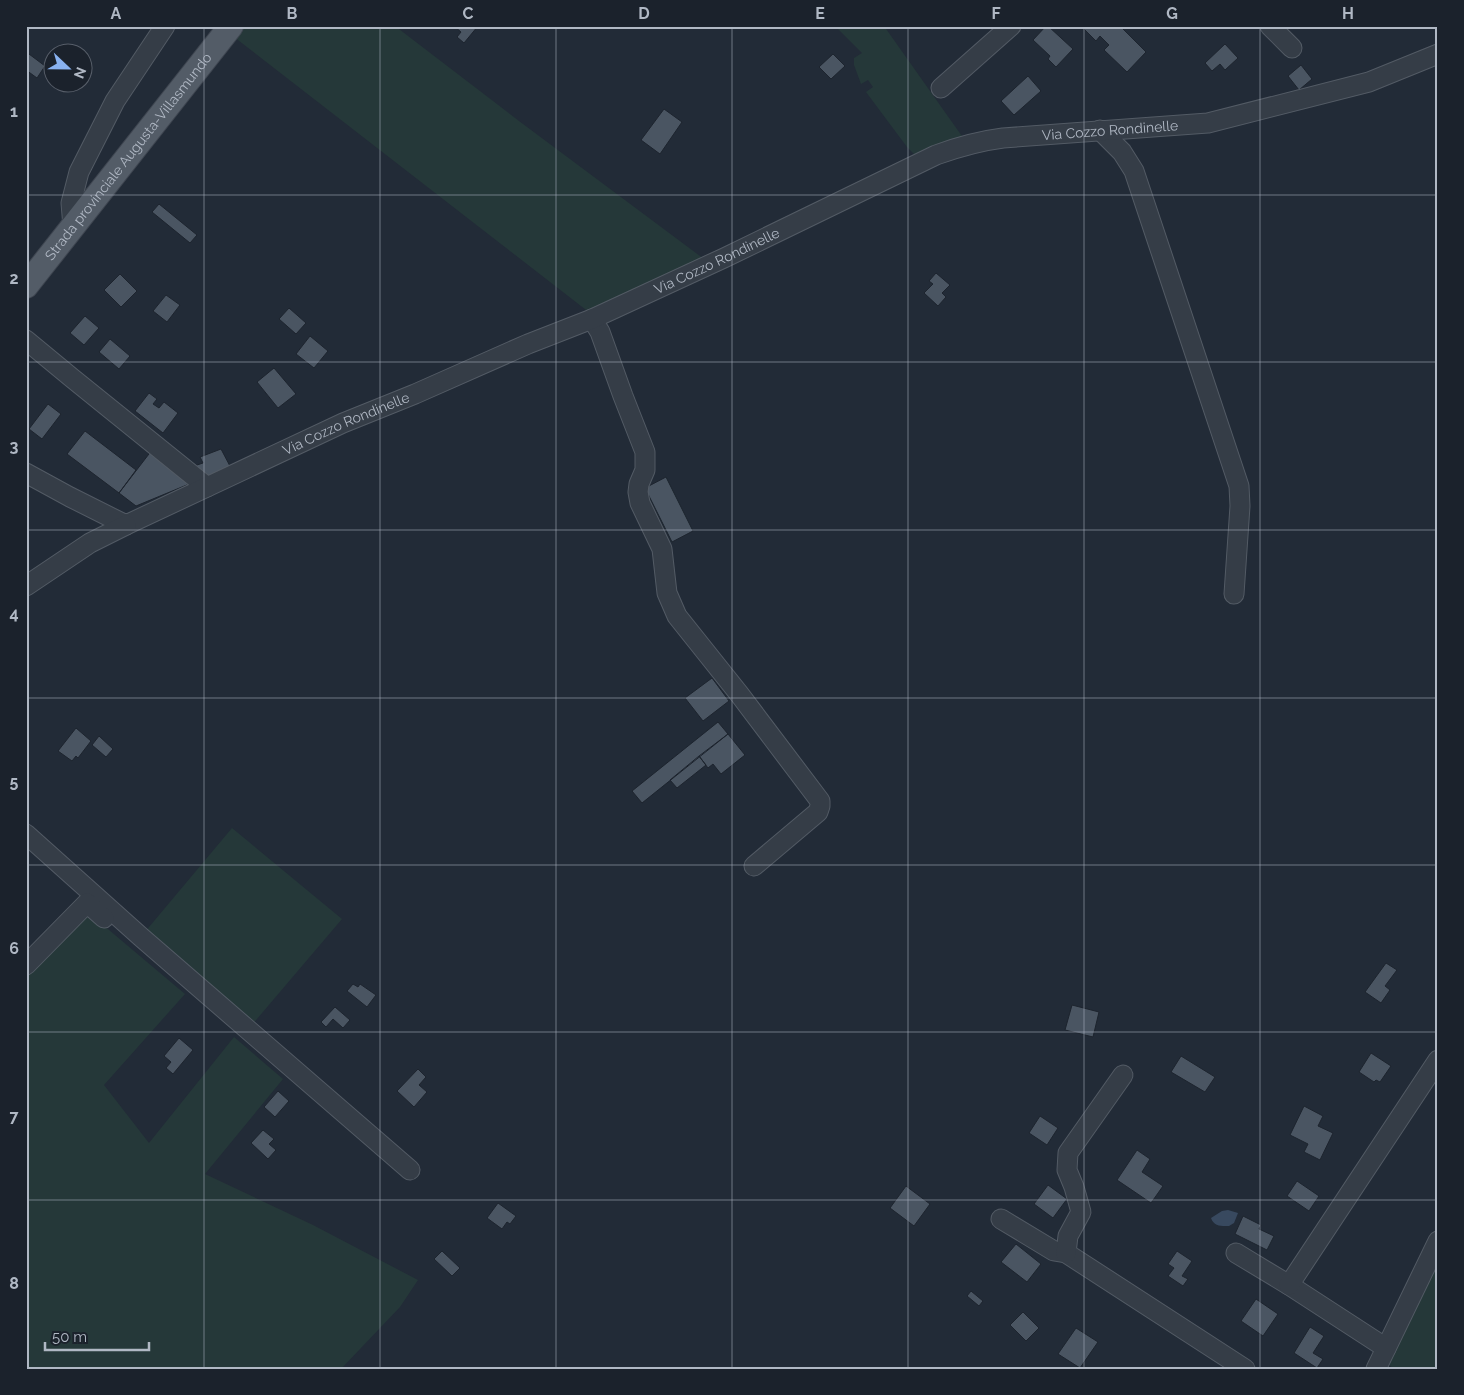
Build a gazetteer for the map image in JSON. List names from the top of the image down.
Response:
{
  "streets": {
    "main road": ["Strada provinciale Augusta-Villasmundo"],
    "street": ["Via Cozzo Rondinelle"]
  },
  "scale_bar": "50 m",
  "north": "right",
  "grid": {
    "columns": [
      "A",
      "B",
      "C",
      "D",
      "E",
      "F",
      "G",
      "H"
    ],
    "rows": [
      "1",
      "2",
      "3",
      "4",
      "5",
      "6",
      "7",
      "8"
    ]
  }
}
